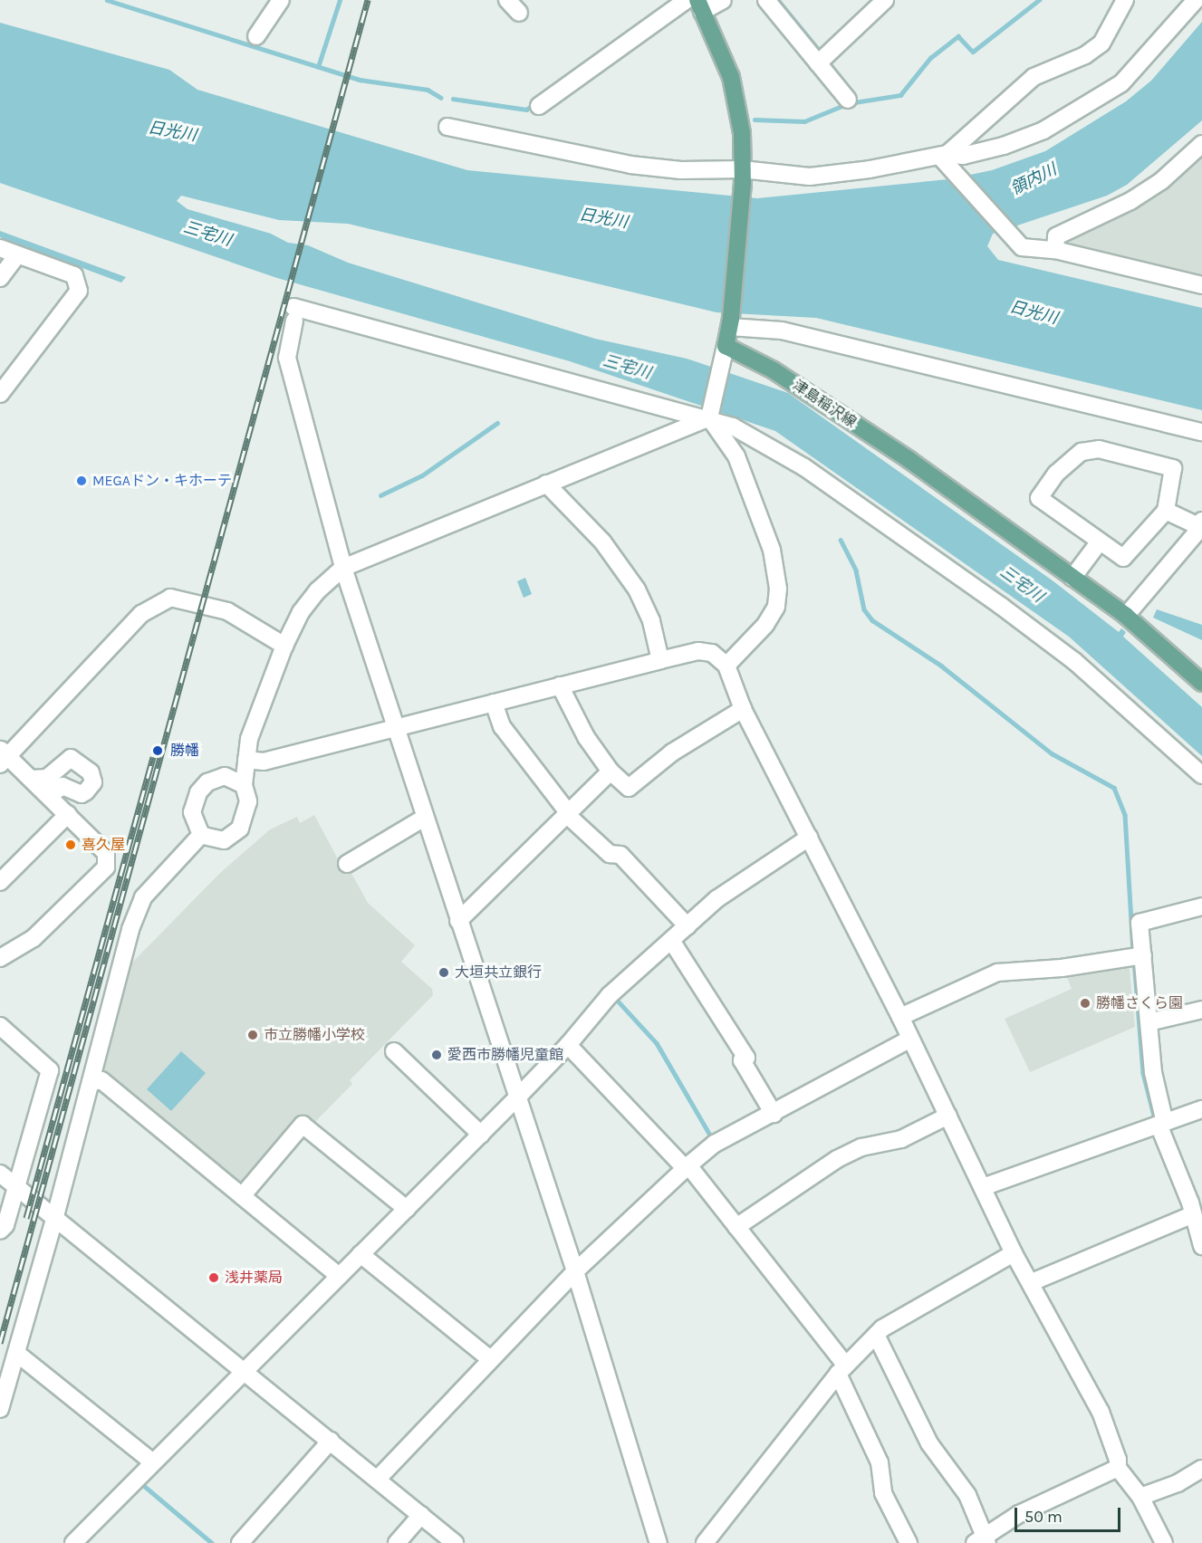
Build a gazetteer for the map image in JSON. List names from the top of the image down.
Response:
{
  "streets": {
    "main road": ["津島稲沢線"]
  },
  "water": ["日光川", "領内川", "三宅川"],
  "places": [
    "MEGAドン・キホーテ",
    "勝幡",
    "喜久屋",
    "大垣共立銀行",
    "勝幡さくら園",
    "市立勝幡小学校",
    "愛西市勝幡児童館",
    "浅井薬局"
  ],
  "scale_bar": "50 m"
}
